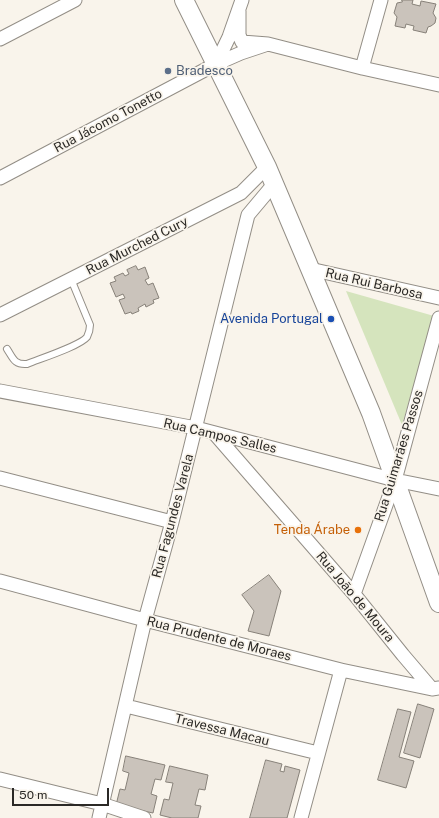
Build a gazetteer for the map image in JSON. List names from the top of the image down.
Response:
{
  "streets": {
    "street": [
      "Rua Jácomo Tonetto",
      "Rua Murched Cury",
      "Rua Rui Barbosa",
      "Rua Campos Salles",
      "Rua Guimarães Passos",
      "Rua Fagundes Varela",
      "Rua João de Moura",
      "Rua Prudente de Moraes",
      "Travessa Macau"
    ]
  },
  "crossings": [
    ["Rua Campos Salles", "Rua Guimarães Passos"],
    ["Rua Campos Salles", "Rua Fagundes Varela"],
    ["Rua Campos Salles", "Rua João de Moura"],
    ["Rua Guimarães Passos", "Rua João de Moura"],
    ["Rua Fagundes Varela", "Rua Prudente de Moraes"],
    ["Rua Fagundes Varela", "Travessa Macau"],
    ["Rua João de Moura", "Rua Prudente de Moraes"]
  ],
  "places": ["Bradesco", "Avenida Portugal", "Tenda Árabe"],
  "scale_bar": "50 m"
}
